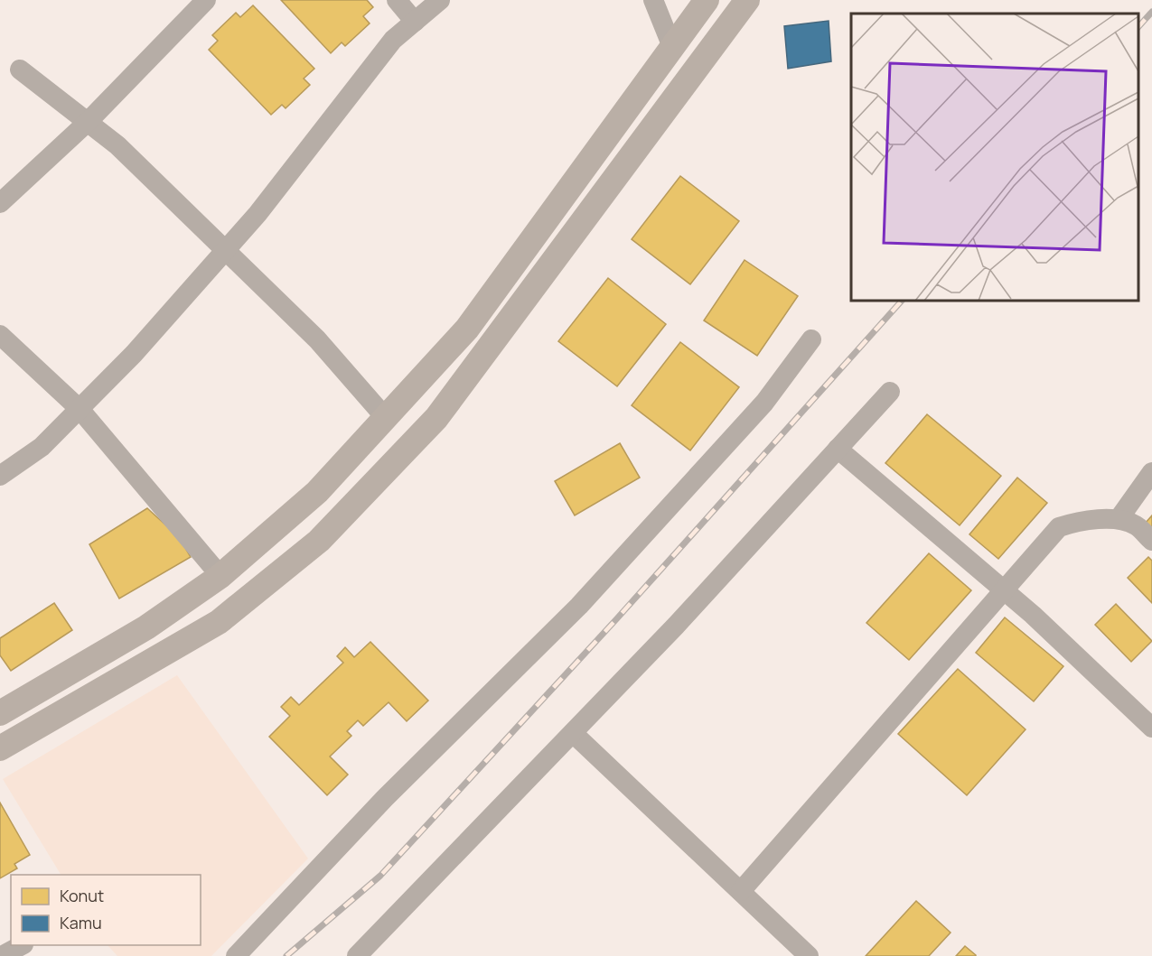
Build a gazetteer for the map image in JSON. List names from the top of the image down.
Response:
{
  "legend": ["Konut", "Kamu"]
}
